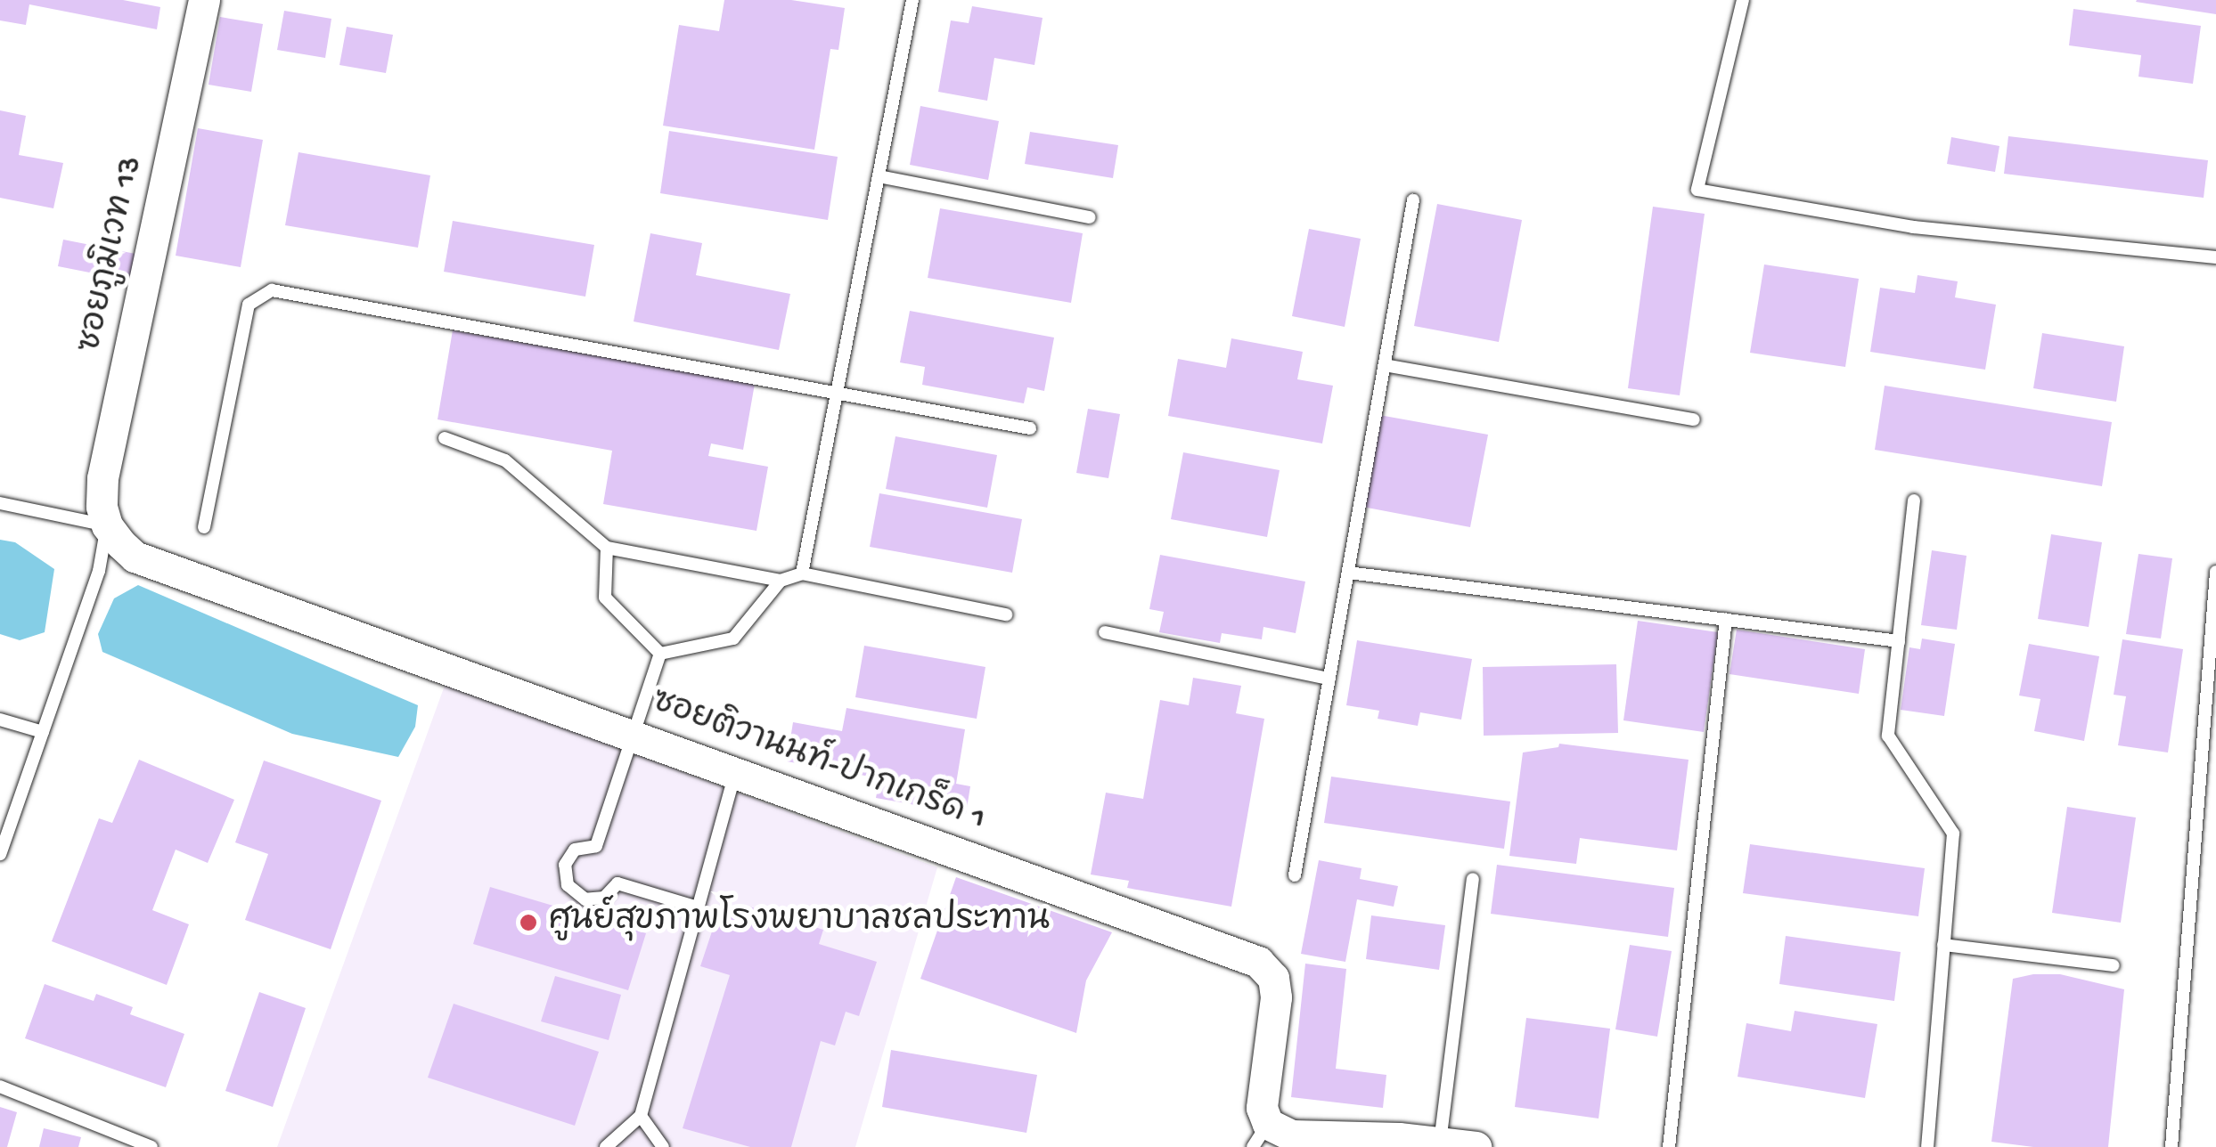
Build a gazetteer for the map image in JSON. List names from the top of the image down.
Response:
{
  "streets": {
    "street": ["ซอยภูมิเวท 13", "ซอยติวานนท์-ปากเกร็ด 1"]
  },
  "crossings": [
    ["ซอยภูมิเวท 13", "ซอยติวานนท์-ปากเกร็ด 1"]
  ],
  "places": ["ศูนย์สุขภาพโรงพยาบาลชลประทาน"]
}
